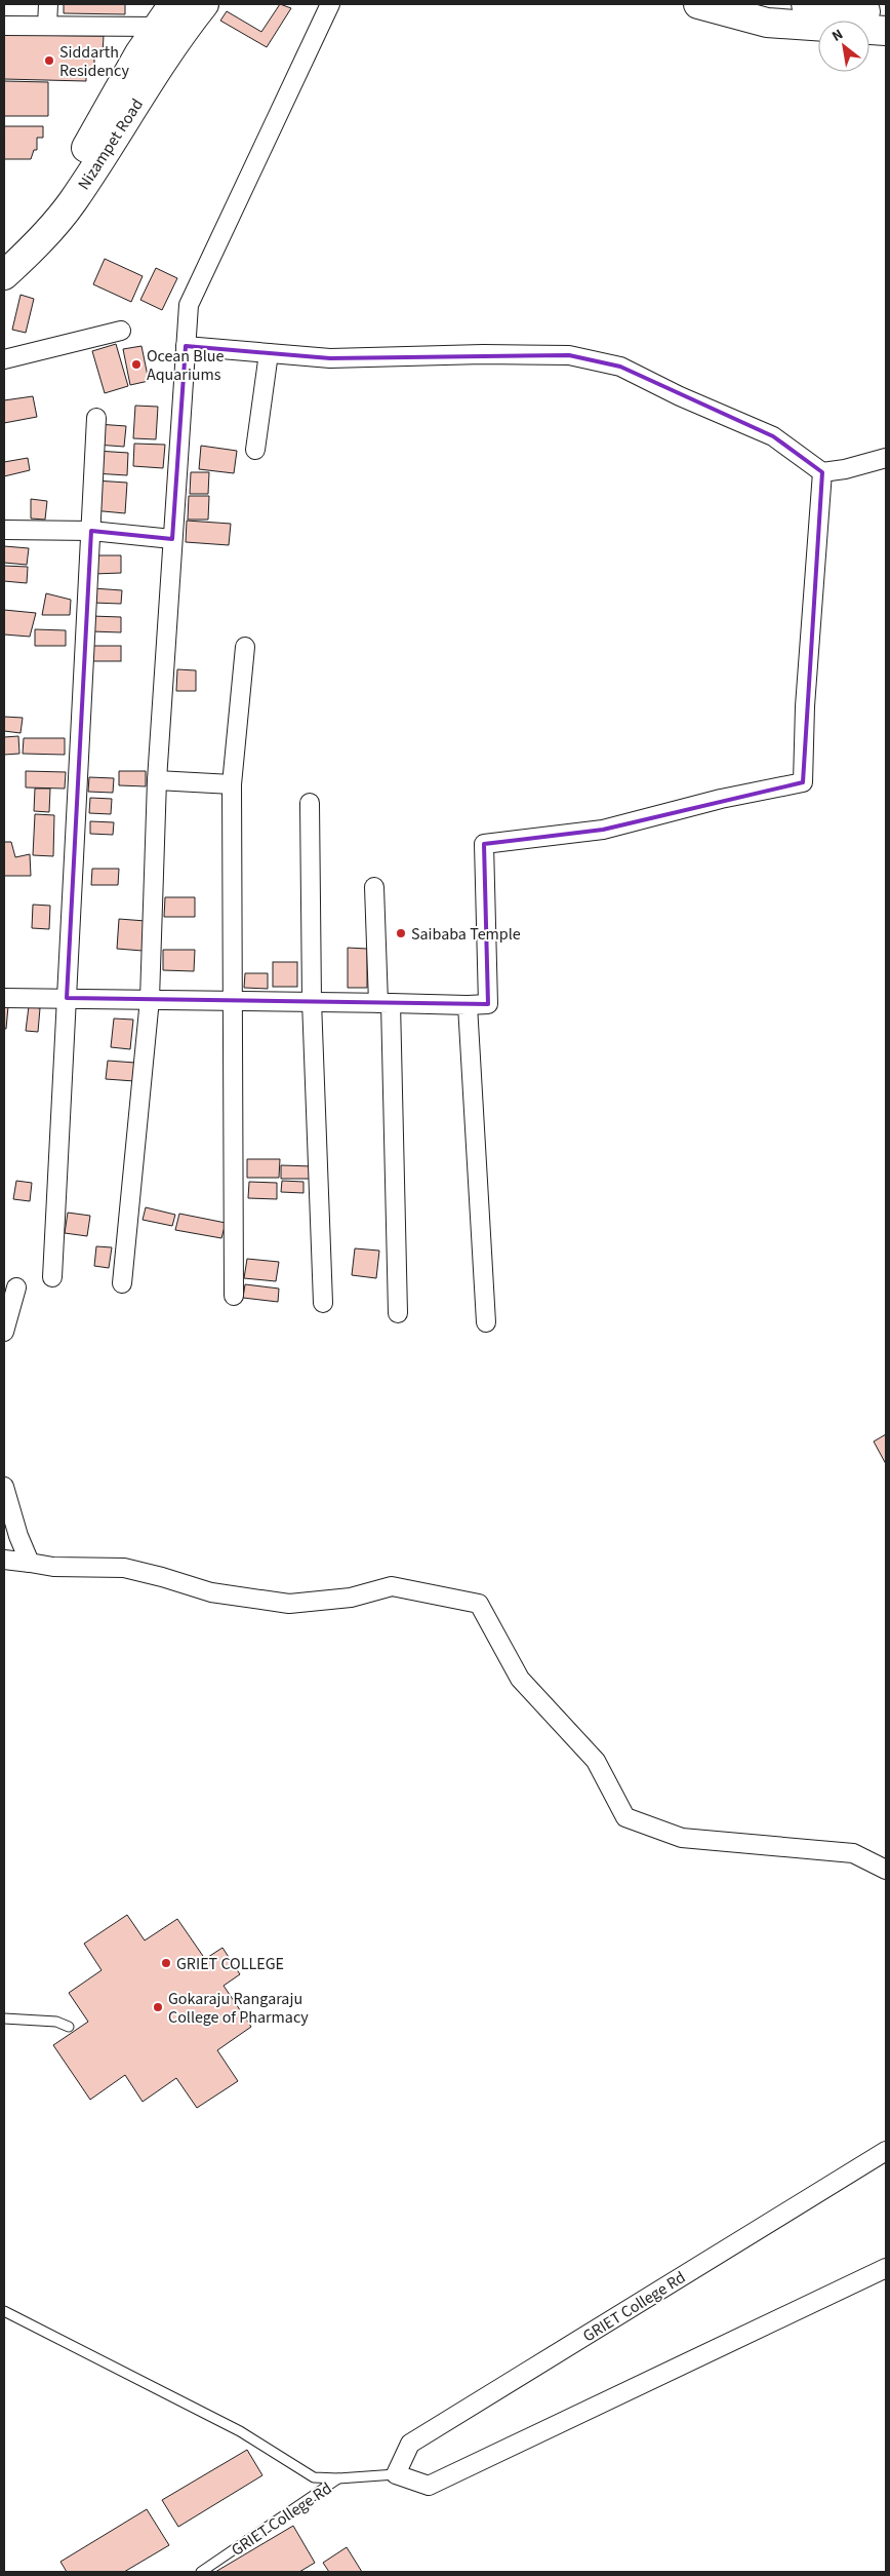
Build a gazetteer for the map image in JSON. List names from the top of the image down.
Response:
{
  "streets": {
    "main road": ["Nizampet Road"],
    "street": ["GRIET College Rd"]
  },
  "places": [
    "Siddarth Residency",
    "Ocean Blue Aquariums",
    "Saibaba Temple",
    "GRIET COLLEGE",
    "Gokaraju Rangaraju College of Pharmacy"
  ],
  "north": "top left"
}
